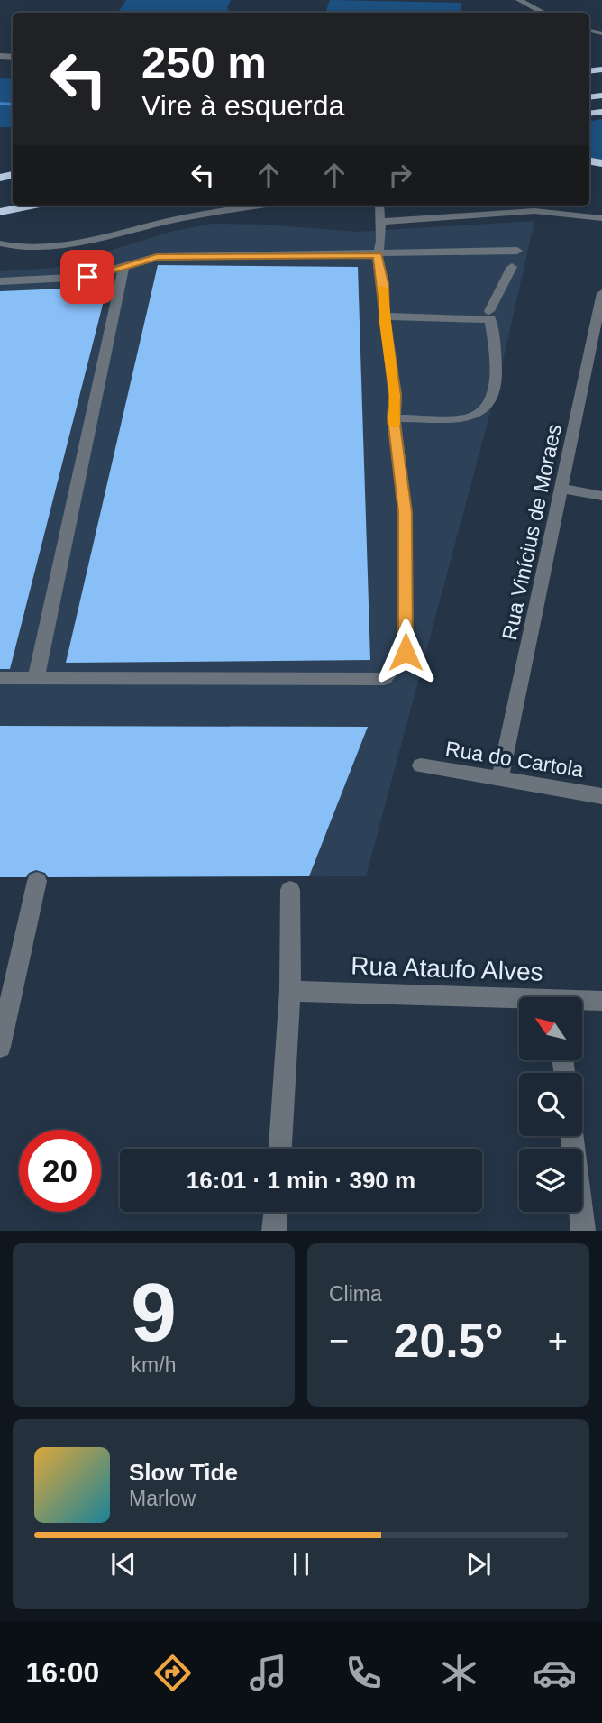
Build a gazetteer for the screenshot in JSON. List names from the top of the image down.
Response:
{
  "streets": {
    "street": ["Rua Vinícius de Moraes", "Rua do Cartola", "Rua Ataufo Alves"]
  },
  "crossings": [
    ["Rua Vinícius de Moraes", "Rua do Cartola"]
  ],
  "north": "top left",
  "page": {
    "turn": ["250 m", "Vire à esquerda"],
    "limit": "20",
    "trip": "16:01 · 1 min · 390 m",
    "tile": [
      ["9", "km/h"],
      "Clima"
    ],
    "heat": ["−", "20.5°", "+"],
    "song": ["Slow Tide", "Marlow"],
    "tabs": "16:00"
  }
}
